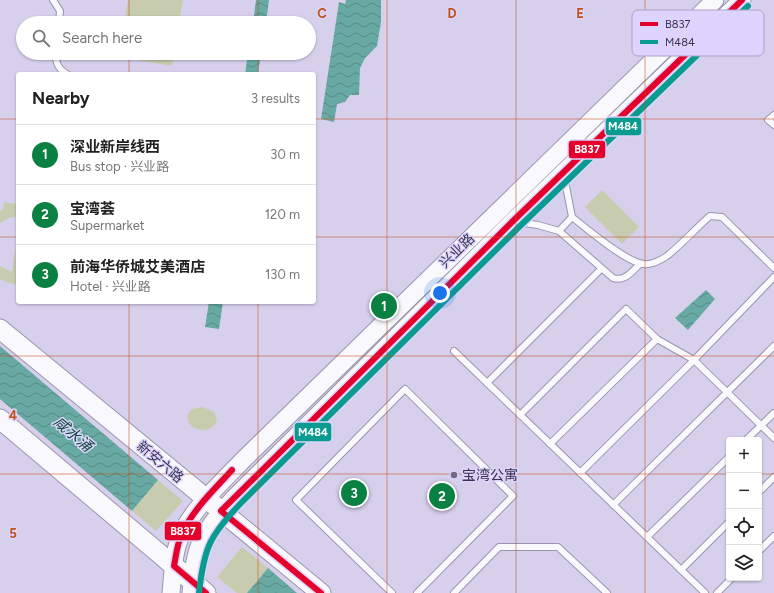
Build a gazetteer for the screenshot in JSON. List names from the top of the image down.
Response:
{
  "streets": {
    "main road": ["兴业路", "新安六路"]
  },
  "crossings": [
    ["兴业路", "新安六路"]
  ],
  "water": ["咸水涌"],
  "places": ["宝湾公寓"],
  "lines": ["transit line B837", "transit line M484"],
  "legend": ["B837", "M484"],
  "page": {
    "search": "Search here",
    "heading": ["Nearby", "3 results"],
    "list": [
      {
        "mark": "1",
        "name": "深业新岸线西",
        "note": "Bus stop · 兴业路",
        "value": "30 m"
      },
      {
        "mark": "2",
        "name": "宝湾荟",
        "note": "Supermarket",
        "value": "120 m"
      },
      {
        "mark": "3",
        "name": "前海华侨城艾美酒店",
        "note": "Hotel · 兴业路",
        "value": "130 m"
      }
    ],
    "pins": ["1", "3", "2"],
    "map_buttons": ["+", "−"]
  },
  "grid": {
    "columns": ["C", "D", "E"],
    "rows": ["4", "5"]
  }
}
